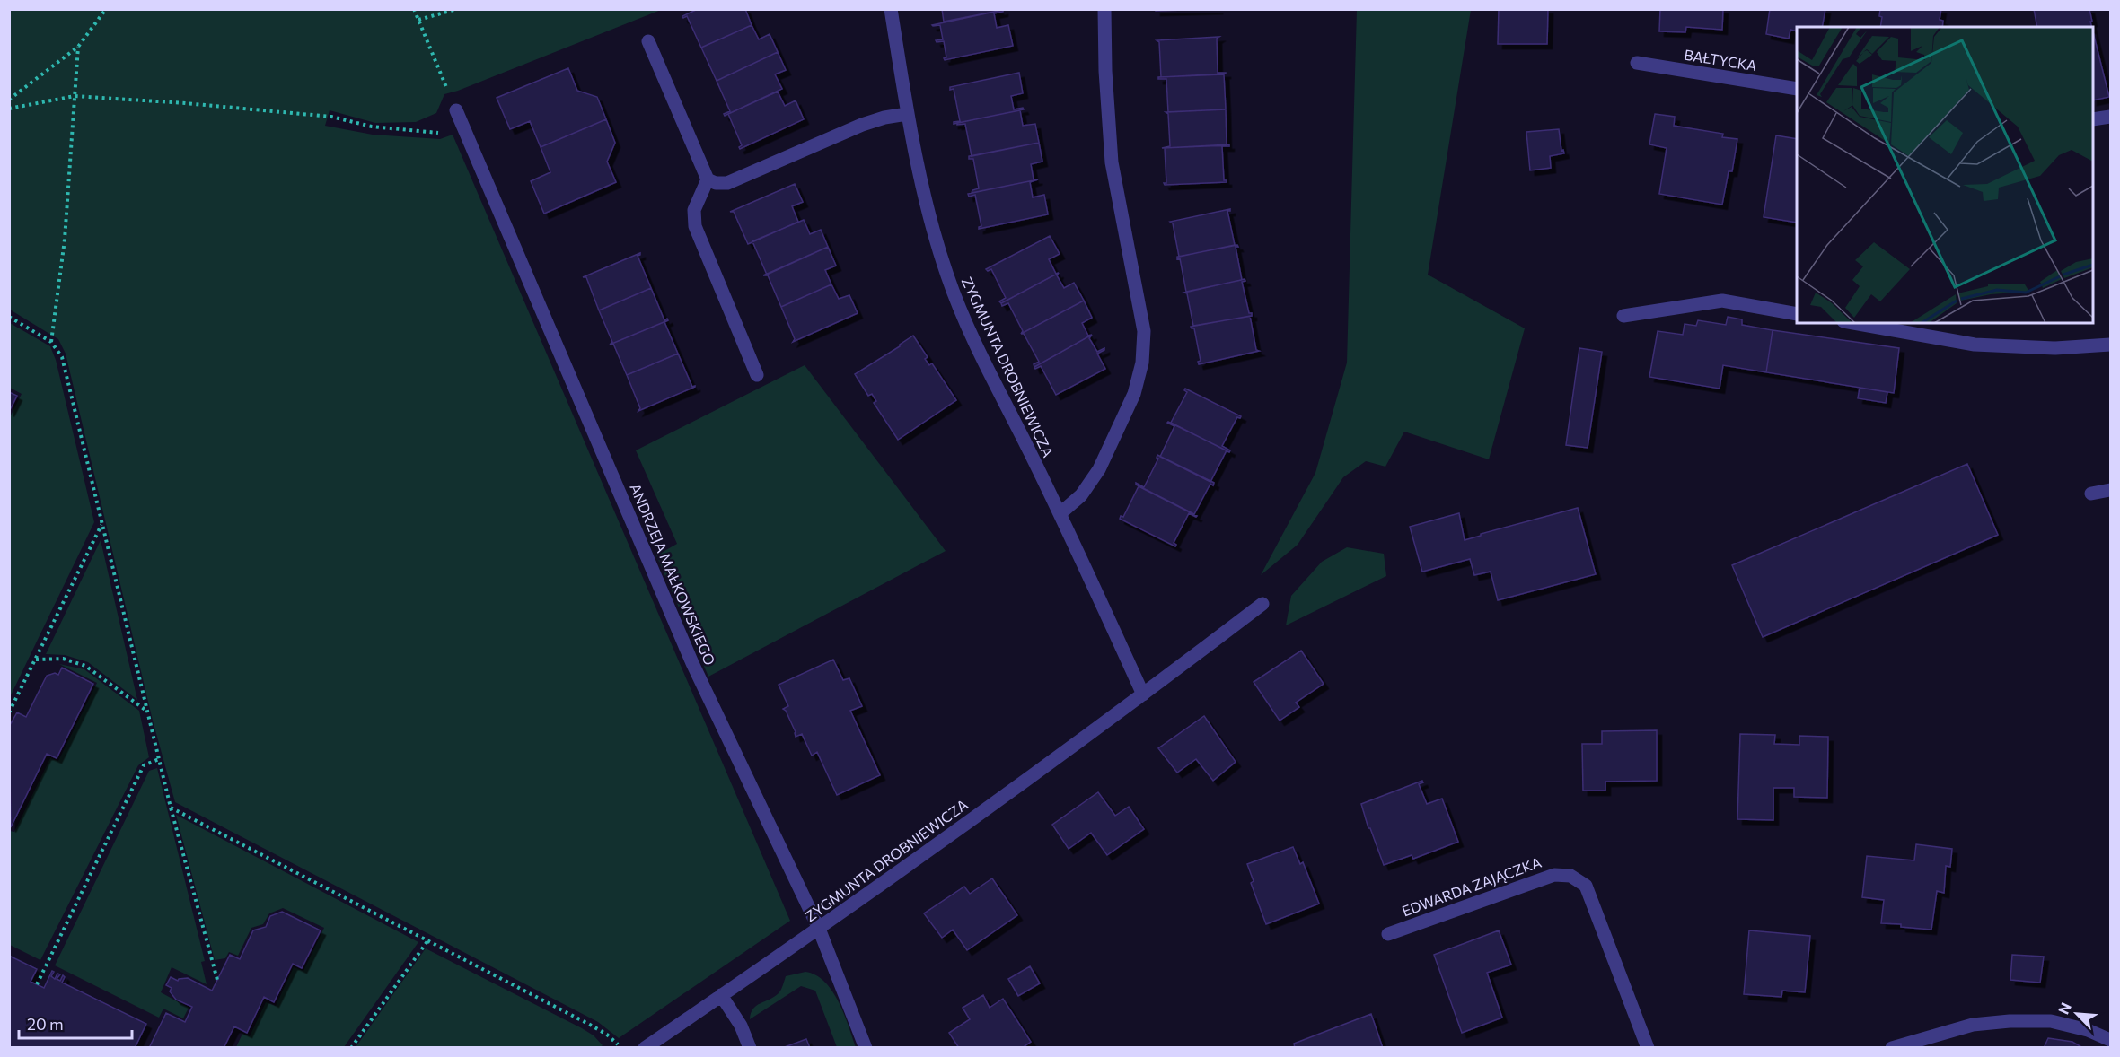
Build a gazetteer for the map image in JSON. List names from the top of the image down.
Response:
{
  "streets": {
    "street": [
      "BAŁTYCKA",
      "ZYGMUNTA DROBNIEWICZA",
      "ANDRZEJA MAŁKOWSKIEGO",
      "EDWARDA ZAJĄCZKA"
    ]
  },
  "crossings": [
    ["ZYGMUNTA DROBNIEWICZA", "ANDRZEJA MAŁKOWSKIEGO"]
  ],
  "scale_bar": "20 m",
  "north": "top left"
}
